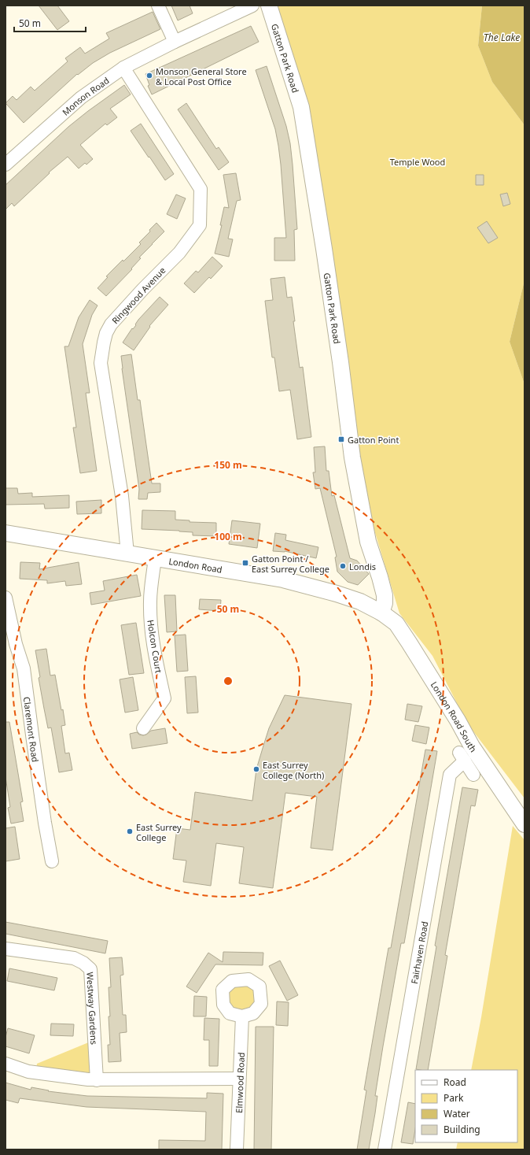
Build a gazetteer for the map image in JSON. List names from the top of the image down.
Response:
{
  "streets": {
    "main road": ["Gatton Park Road", "London Road", "London Road South"],
    "street": [
      "Monson Road",
      "Ringwood Avenue",
      "Holcon Court",
      "Claremont Road",
      "Fairhaven Road",
      "Westway Gardens",
      "Elmwood Road"
    ]
  },
  "crossings": [
    ["Gatton Park Road", "London Road"],
    ["Gatton Park Road", "London Road South"],
    ["Monson Road", "Ringwood Avenue"],
    ["Ringwood Avenue", "London Road"],
    ["London Road", "Holcon Court"],
    ["London Road", "London Road South"]
  ],
  "water": ["The Lake"],
  "parks": ["Temple Wood"],
  "places": {
    "other": [
      "Monson General Store & Local Post Office",
      "Londis",
      "East Surrey College (North)",
      "East Surrey College"
    ],
    "transit": ["Gatton Point", "Gatton Point / East Surrey College"]
  },
  "legend": [
    "Road",
    "Park",
    "Water",
    "Building"
  ],
  "scale_bar": "50 m",
  "rings": ["150 m", "100 m", "50 m"]
}
